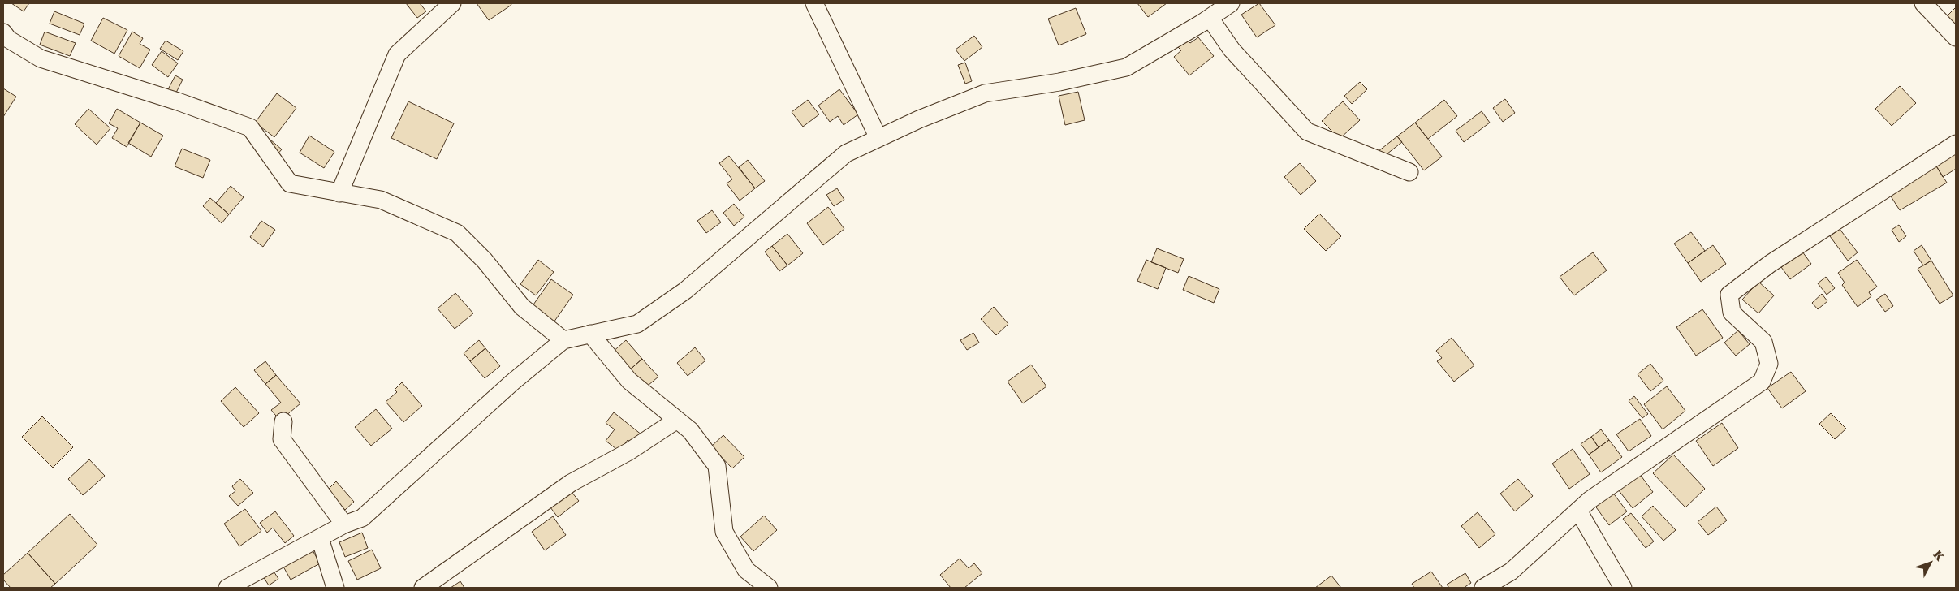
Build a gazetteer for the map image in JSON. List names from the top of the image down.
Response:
{
  "north": "top right"
}
